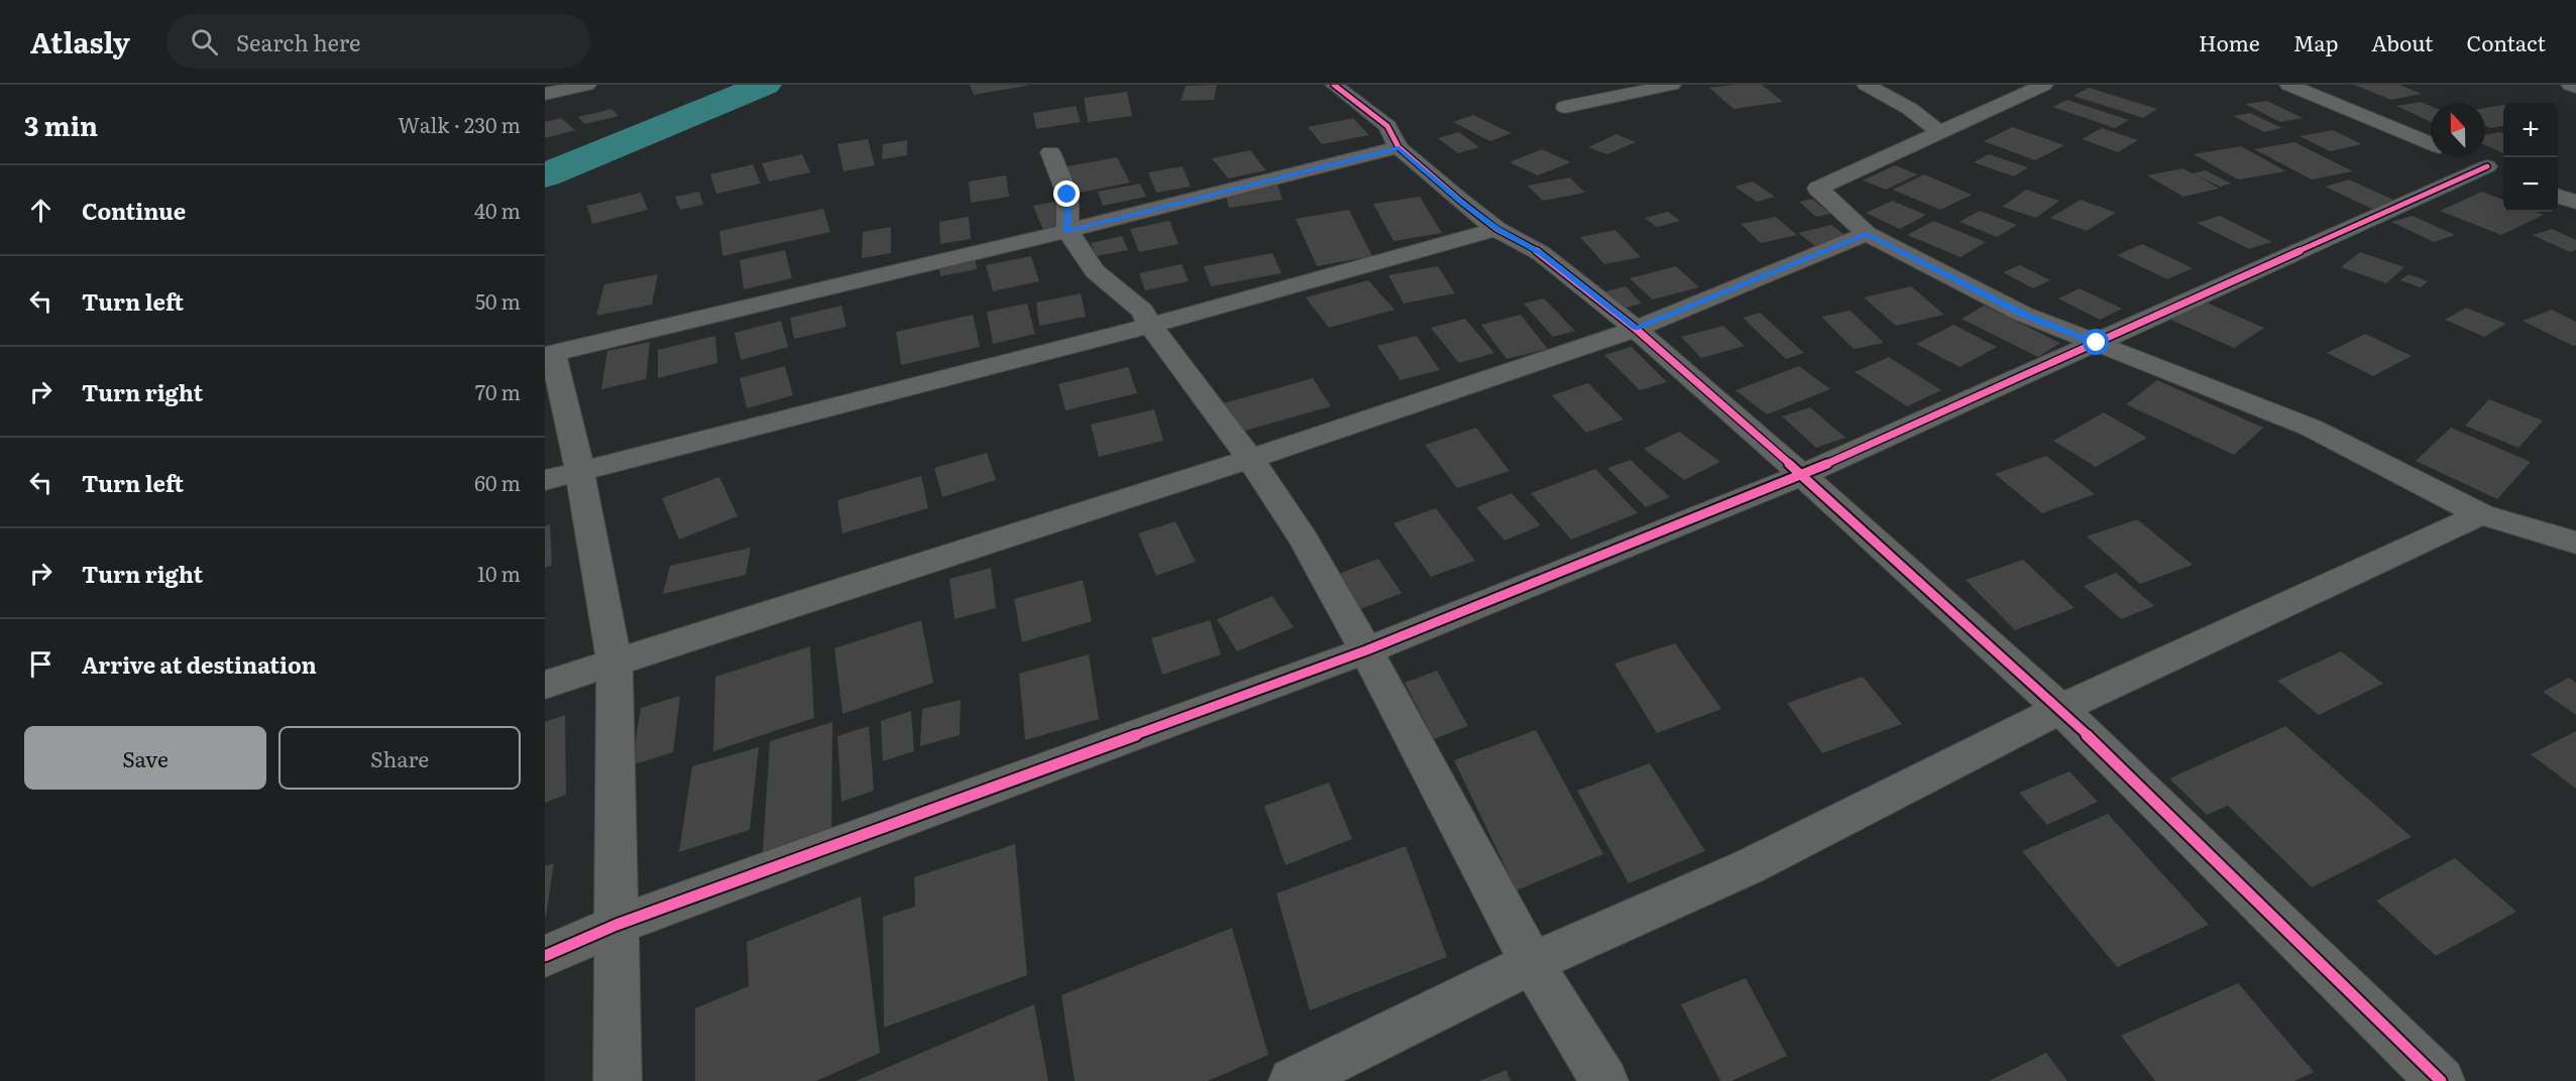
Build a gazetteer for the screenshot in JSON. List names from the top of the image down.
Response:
{
  "north": "top",
  "page": {
    "header": "Atlasly",
    "search": "Search here",
    "nav": [
      "Home",
      "Map",
      "About",
      "Contact"
    ],
    "heading": ["3 min", "Walk · 230 m"],
    "map_buttons": ["+", "−"],
    "list": [
      ["Continue", "40 m"],
      ["Turn left", "50 m"],
      ["Turn right", "70 m"],
      ["Turn left", "60 m"],
      ["Turn right", "10 m"],
      "Arrive at destination"
    ],
    "buttons": ["Save", "Share"]
  }
}
